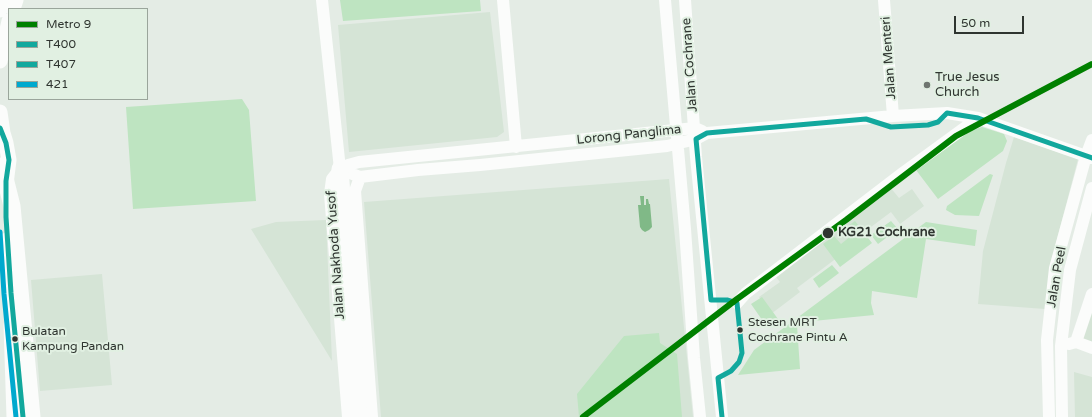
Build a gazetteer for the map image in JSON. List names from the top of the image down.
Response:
{
  "streets": {
    "street": [
      "Jalan Menteri",
      "Jalan Cochrane",
      "Lorong Panglima",
      "Jalan Nakhoda Yusof",
      "Jalan Peel"
    ]
  },
  "crossings": [
    ["Jalan Menteri", "Lorong Panglima"],
    ["Jalan Cochrane", "Lorong Panglima"],
    ["Lorong Panglima", "Jalan Nakhoda Yusof"]
  ],
  "places": [
    "True Jesus Church",
    "KG21 Cochrane",
    "Stesen MRT Cochrane Pintu A",
    "Bulatan Kampung Pandan"
  ],
  "lines": [
    "metro line 9",
    "transit line T400",
    "transit line T407",
    "transit line 421"
  ],
  "legend": [
    "Metro 9",
    "T400",
    "T407",
    "421"
  ],
  "scale_bar": "50 m"
}
